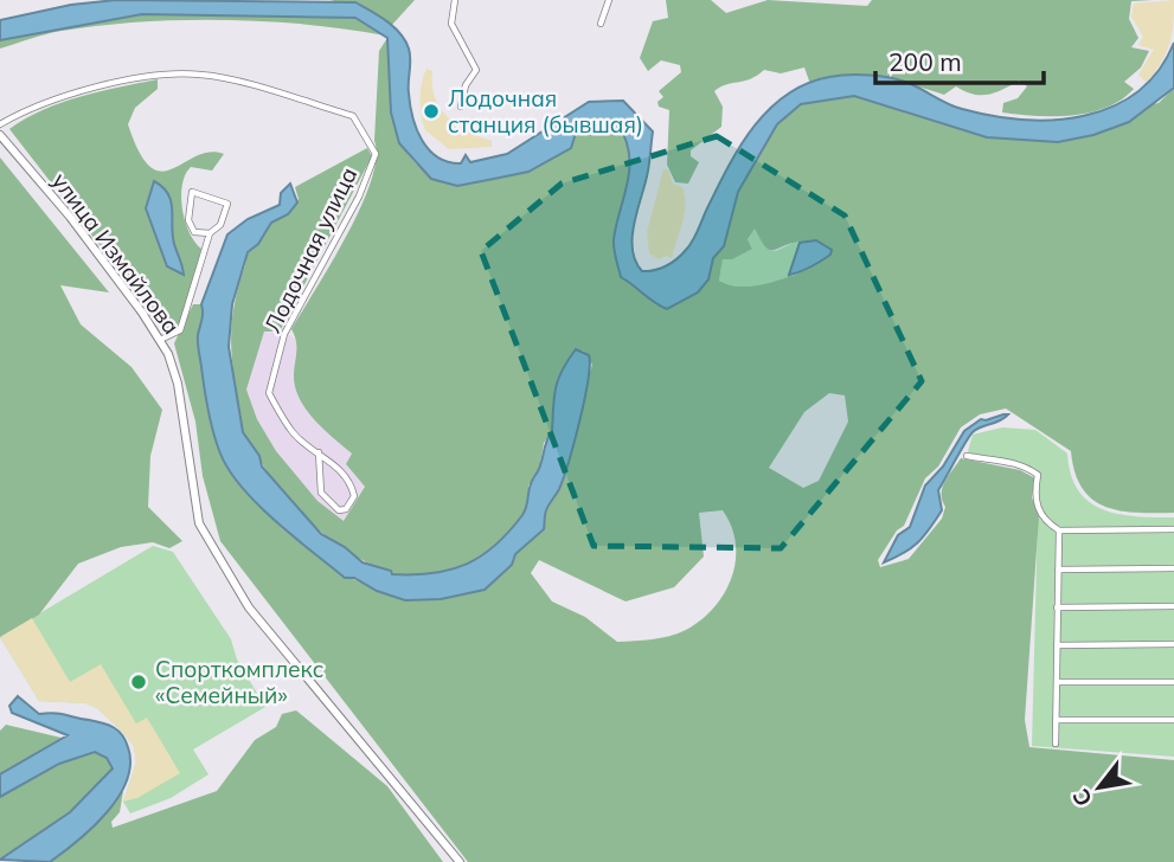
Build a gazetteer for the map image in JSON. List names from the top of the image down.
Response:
{
  "streets": {
    "main road": ["улица Измайлова"],
    "street": ["Лодочная улица"]
  },
  "places": ["Лодочная станция (бывшая)", "Спорткомплекс «Семейный»"],
  "scale_bar": "200 m",
  "north": "bottom left"
}
